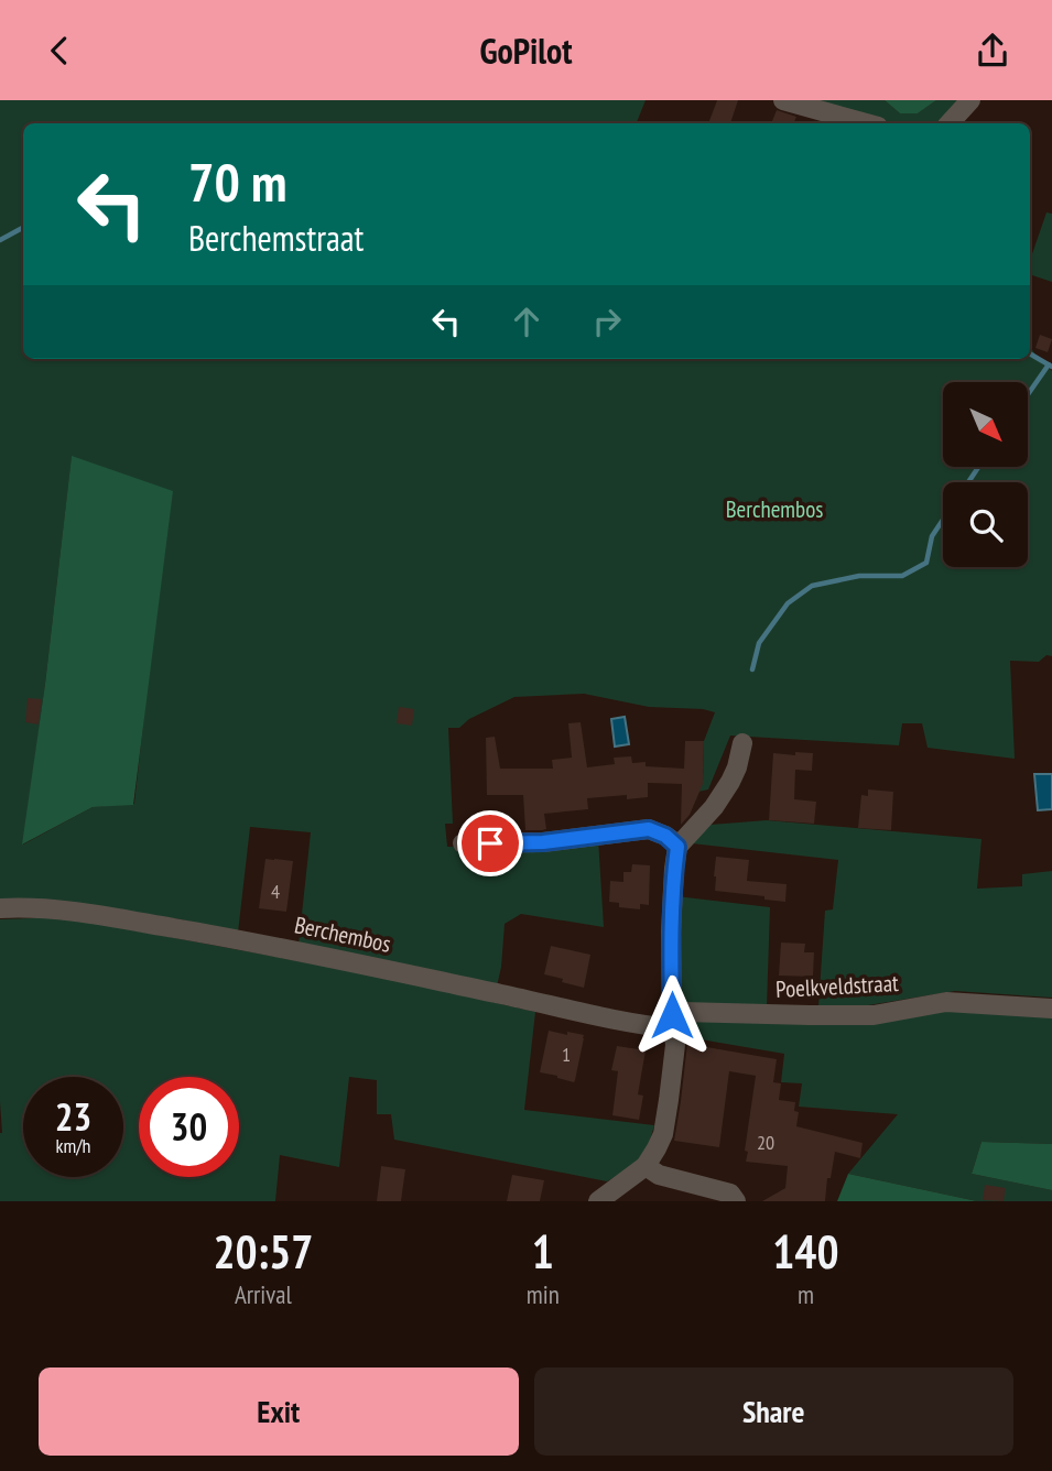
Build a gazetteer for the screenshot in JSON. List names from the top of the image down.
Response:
{
  "streets": {
    "street": ["Berchembos", "Poelkveldstraat"]
  },
  "crossings": [
    ["Berchembos", "Poelkveldstraat"]
  ],
  "parks": ["Berchembos"],
  "house_numbers": ["4", "1", "20"],
  "north": "bottom right",
  "page": {
    "header": "GoPilot",
    "turn": ["70 m", "Berchemstraat"],
    "speed": "23 km/h",
    "limit": "30",
    "eta": [
      "20:57",
      "Arrival",
      "1",
      "min",
      "140",
      "m"
    ],
    "buttons": ["Exit", "Share"]
  }
}
